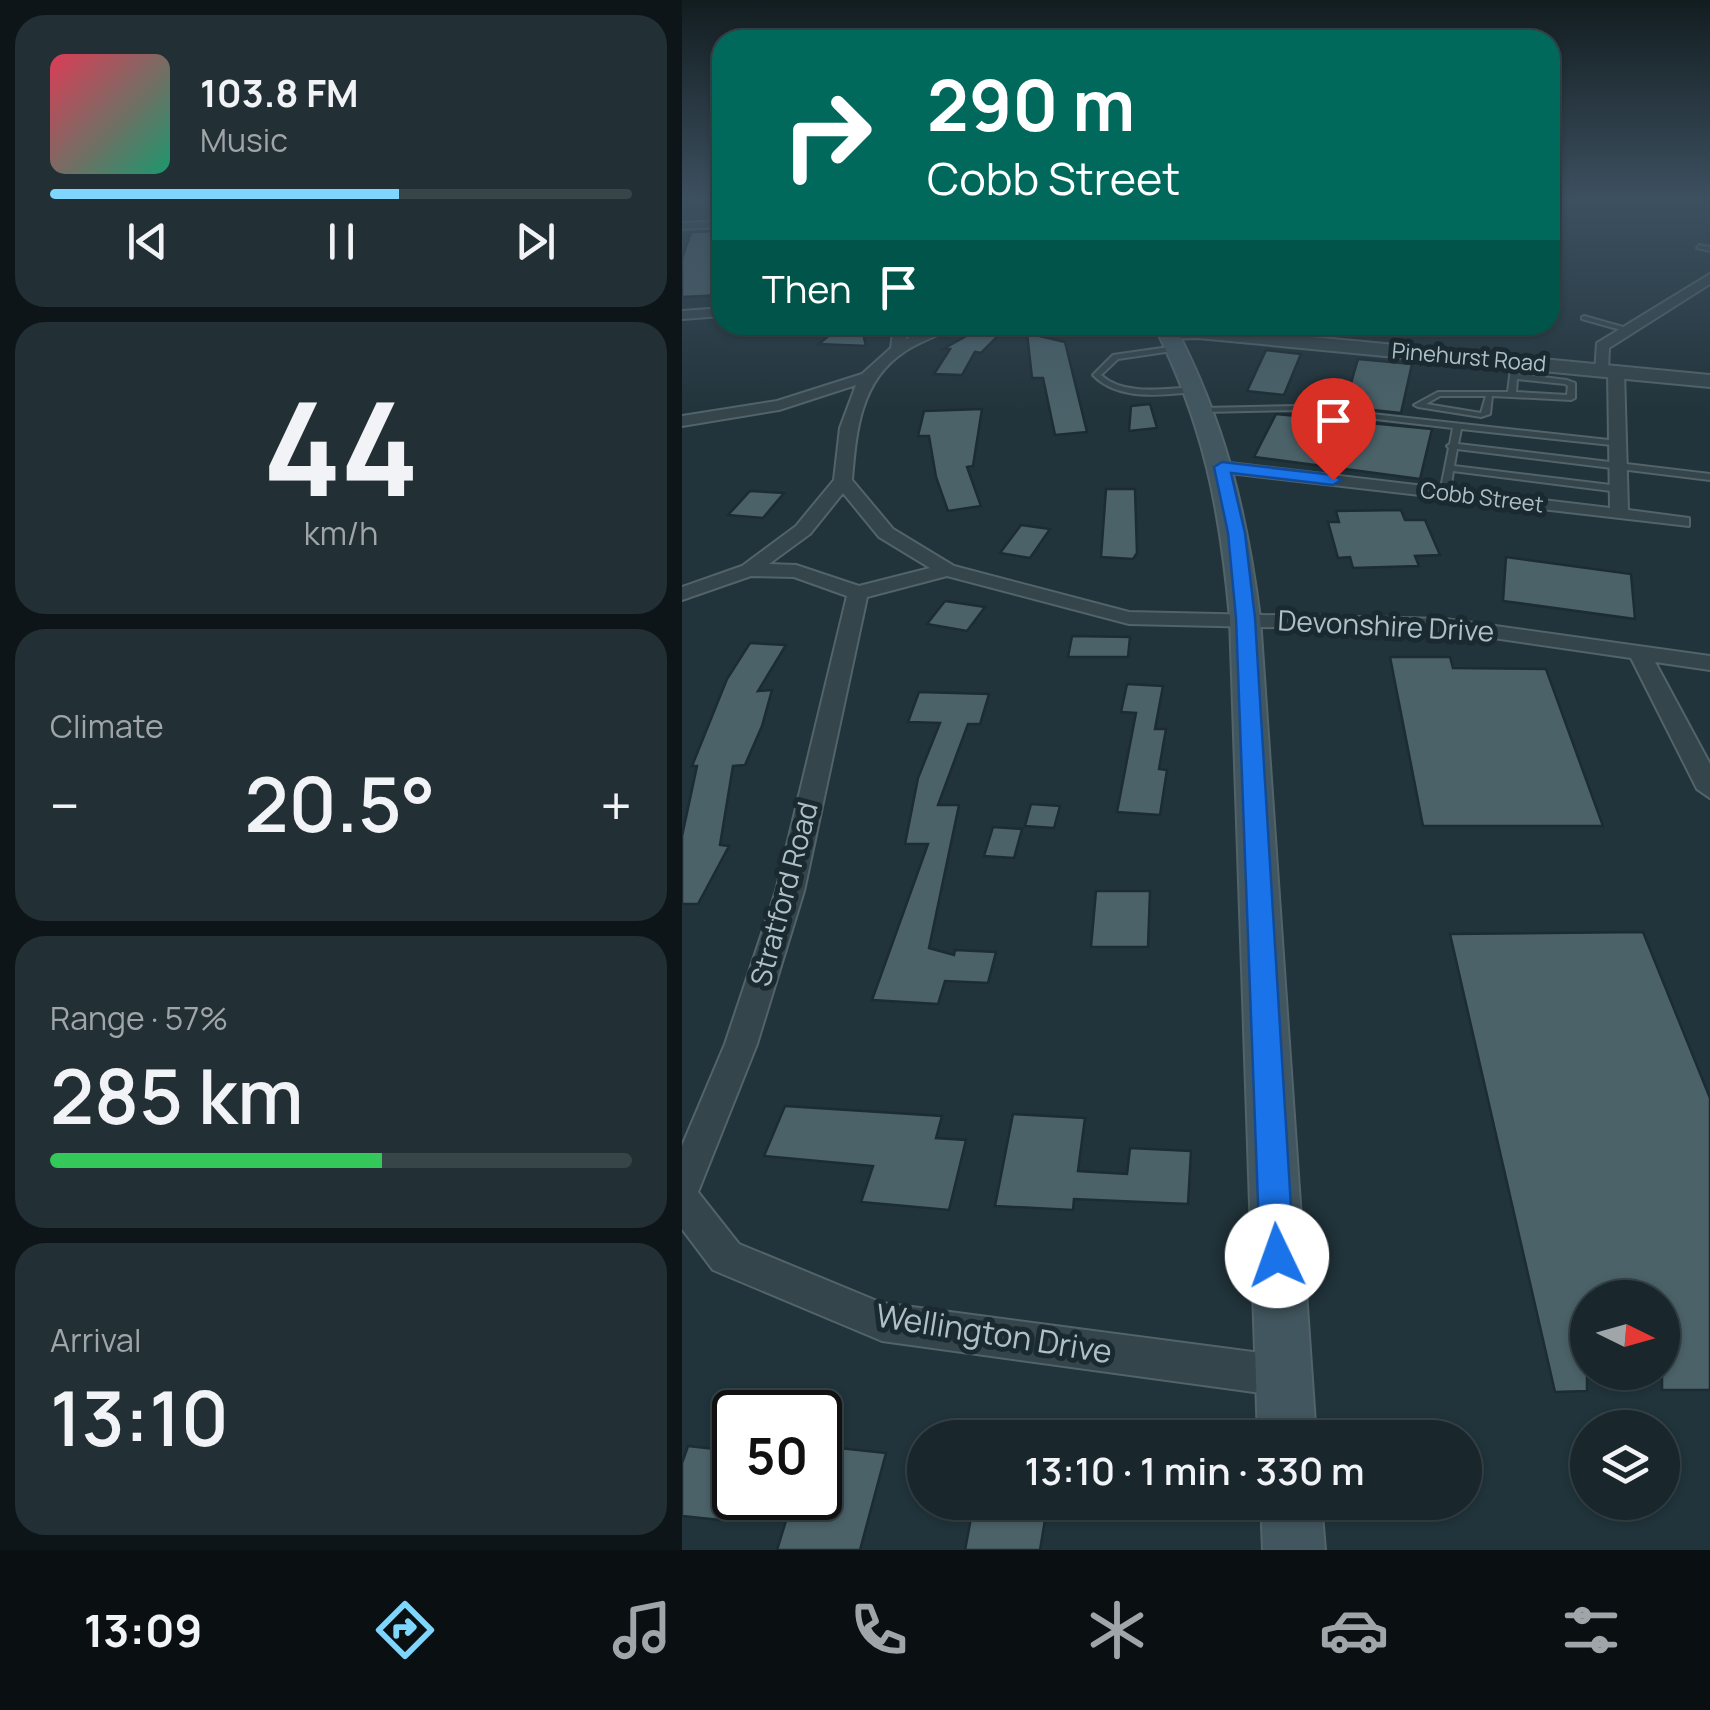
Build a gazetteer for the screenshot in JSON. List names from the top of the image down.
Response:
{
  "streets": {
    "street": [
      "Pinehurst Road",
      "Cobb Street",
      "Devonshire Drive",
      "Stratford Road",
      "Wellington Drive"
    ]
  },
  "crossings": [
    ["Devonshire Drive", "Stratford Road"]
  ],
  "north": "right",
  "page": {
    "turn": ["290 m", "Cobb Street"],
    "song": ["103.8 FM", "Music"],
    "then": "Then",
    "tile": [
      ["44", "km/h"],
      "Climate",
      ["Range · 57%", "285 km"],
      ["Arrival", "13:10"]
    ],
    "heat": ["−", "20.5°", "+"],
    "limit": "50",
    "trip": "13:10 · 1 min · 330 m",
    "tabs": "13:09"
  }
}
